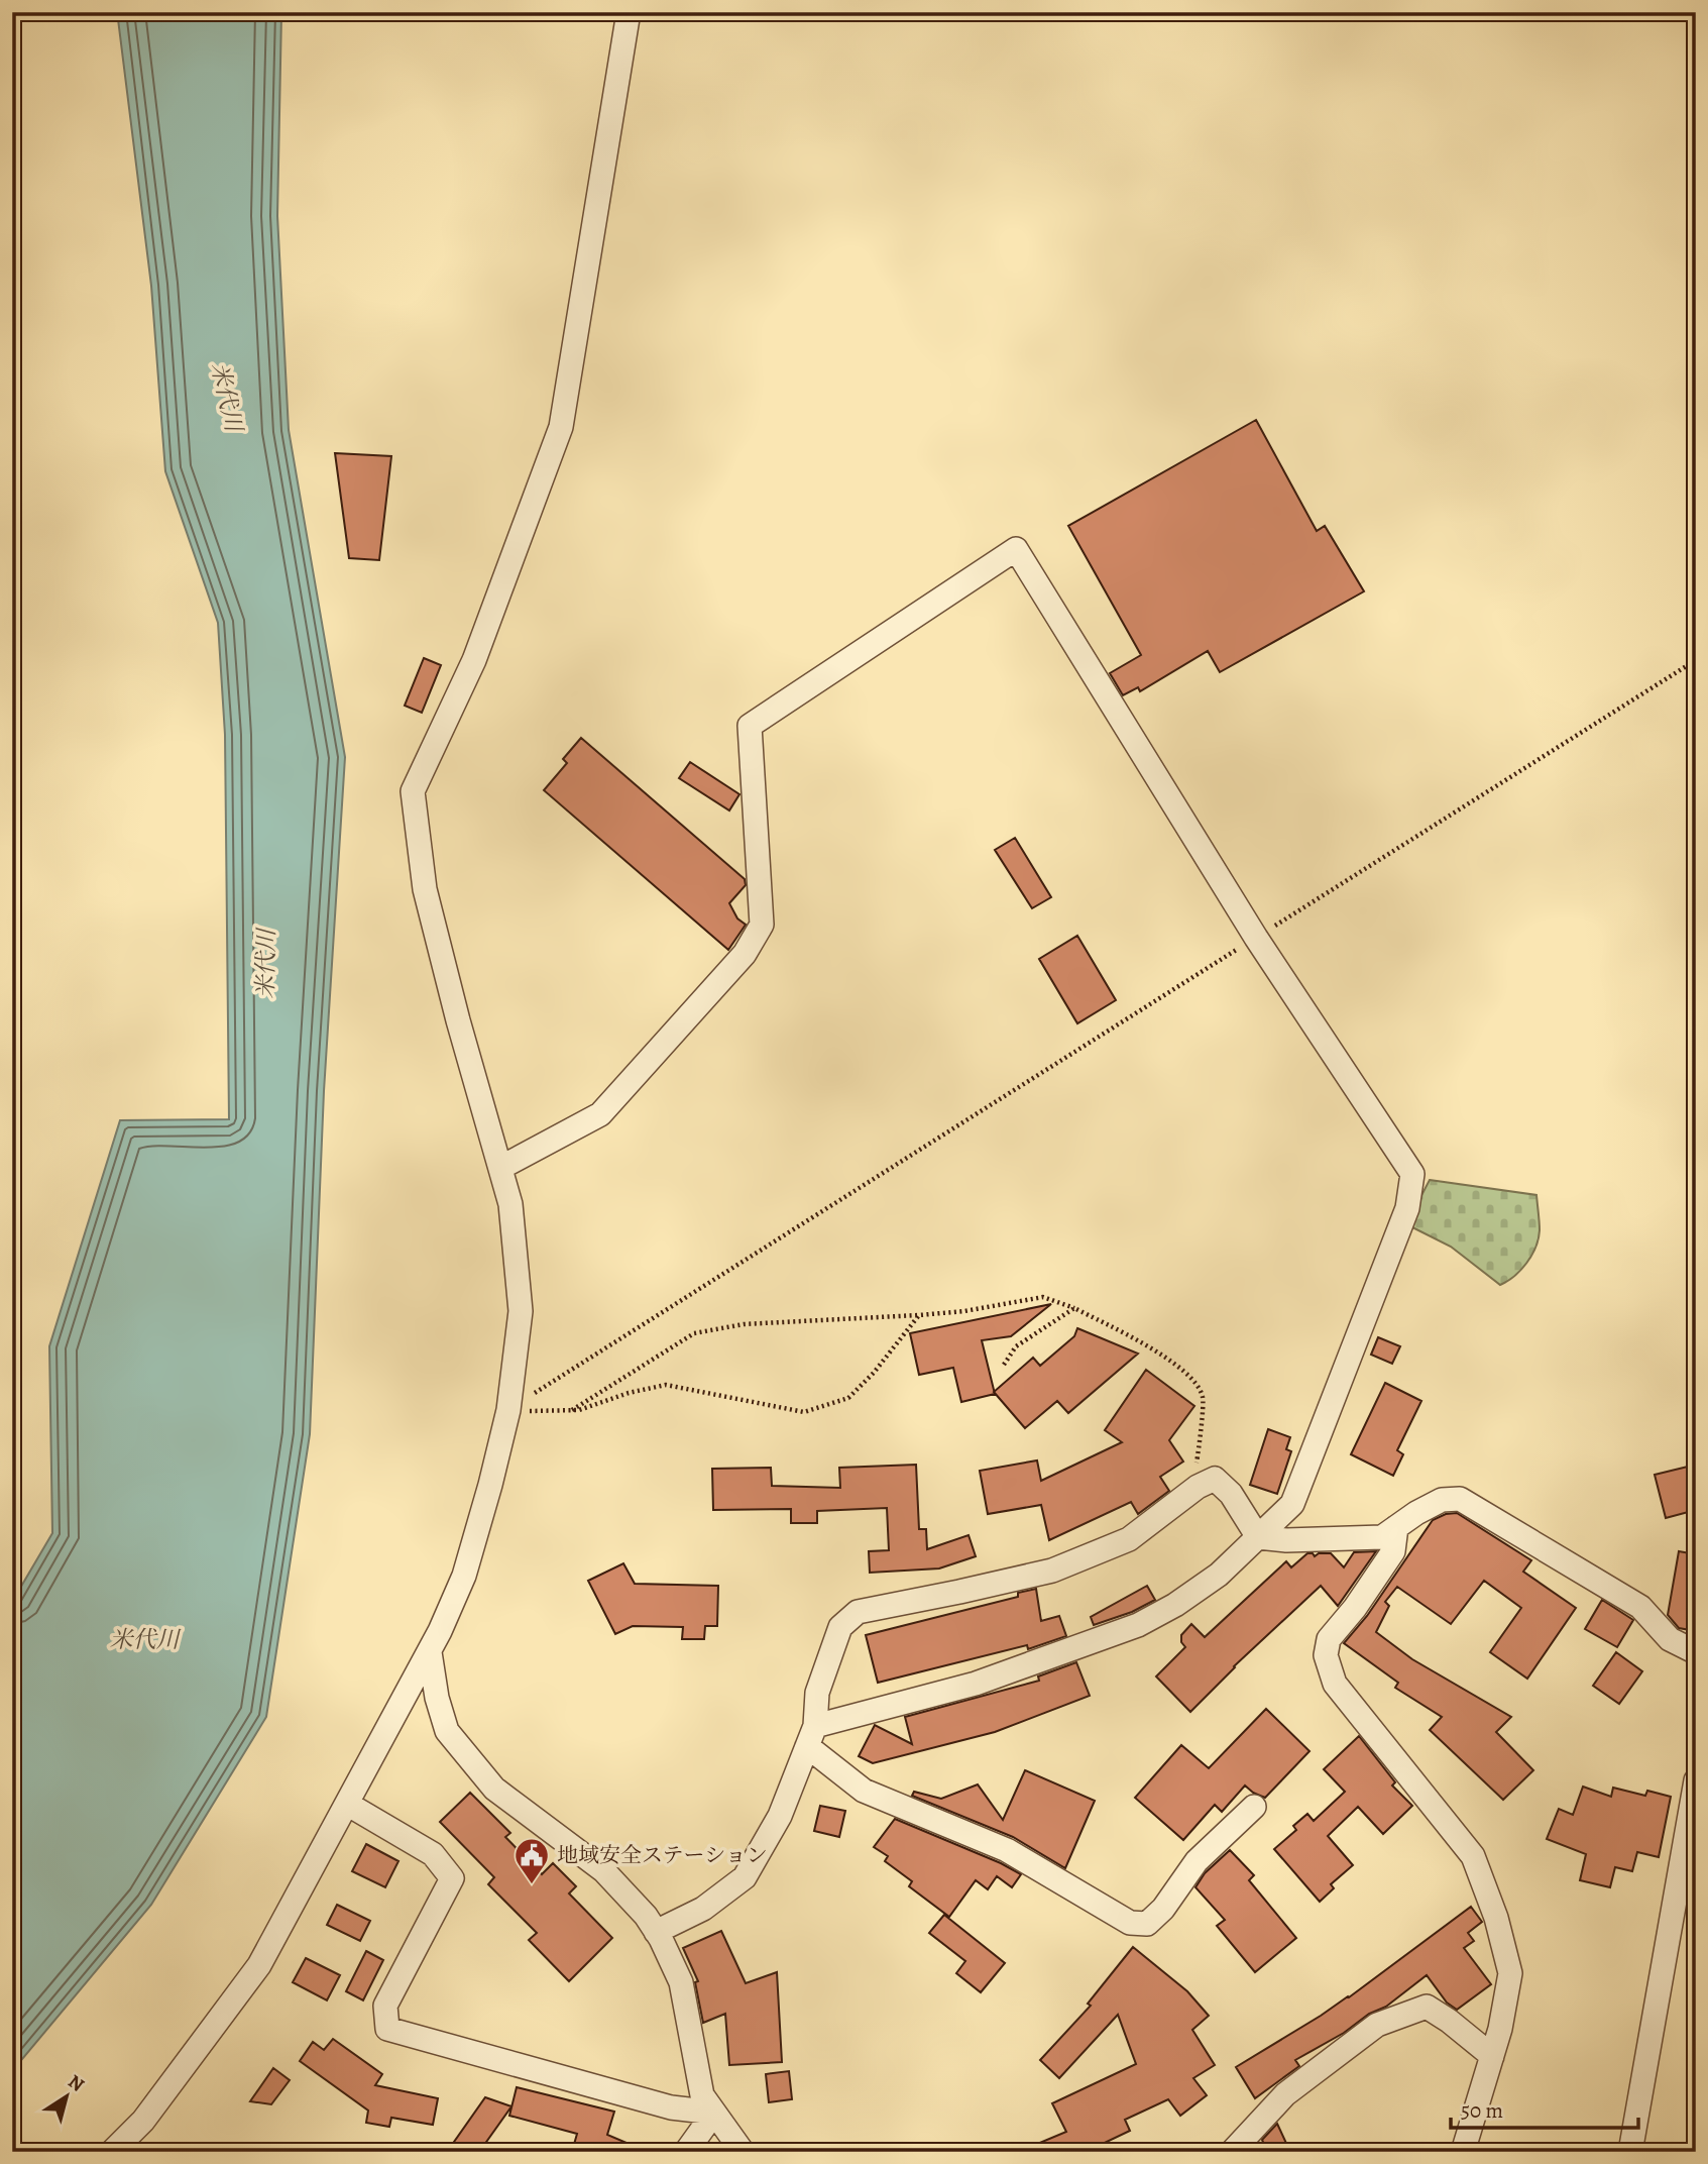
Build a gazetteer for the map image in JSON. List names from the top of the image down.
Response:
{
  "water": ["米代川"],
  "places": {
    "public building": ["地域安全ステーション"]
  },
  "scale_bar": "50 m",
  "north": "top right"
}
